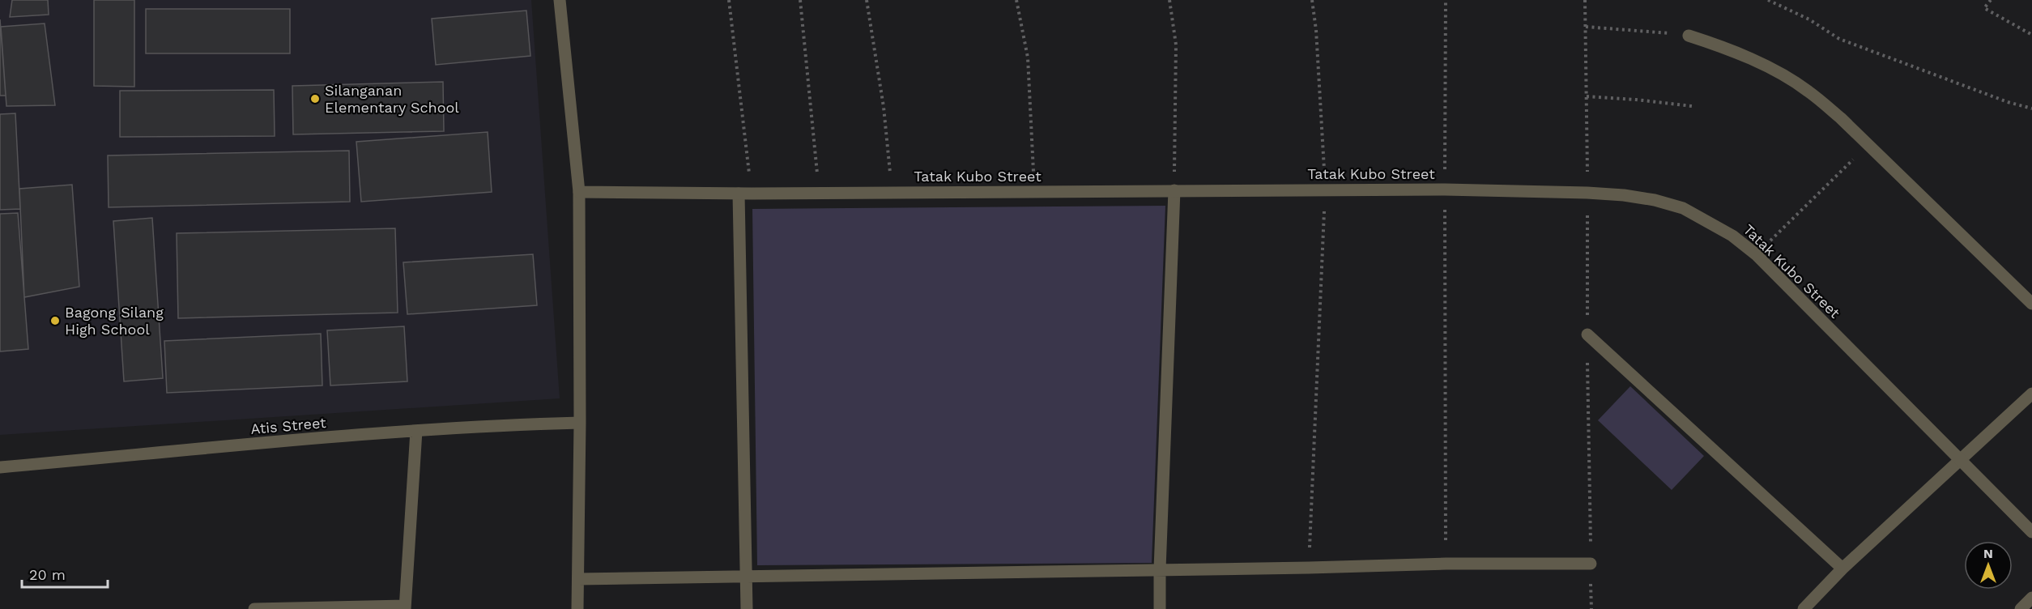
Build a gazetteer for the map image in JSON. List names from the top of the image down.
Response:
{
  "streets": {
    "street": ["Tatak Kubo Street", "Atis Street"]
  },
  "places": ["Silanganan Elementary School", "Bagong Silang High School"],
  "scale_bar": "20 m",
  "north": "top"
}
